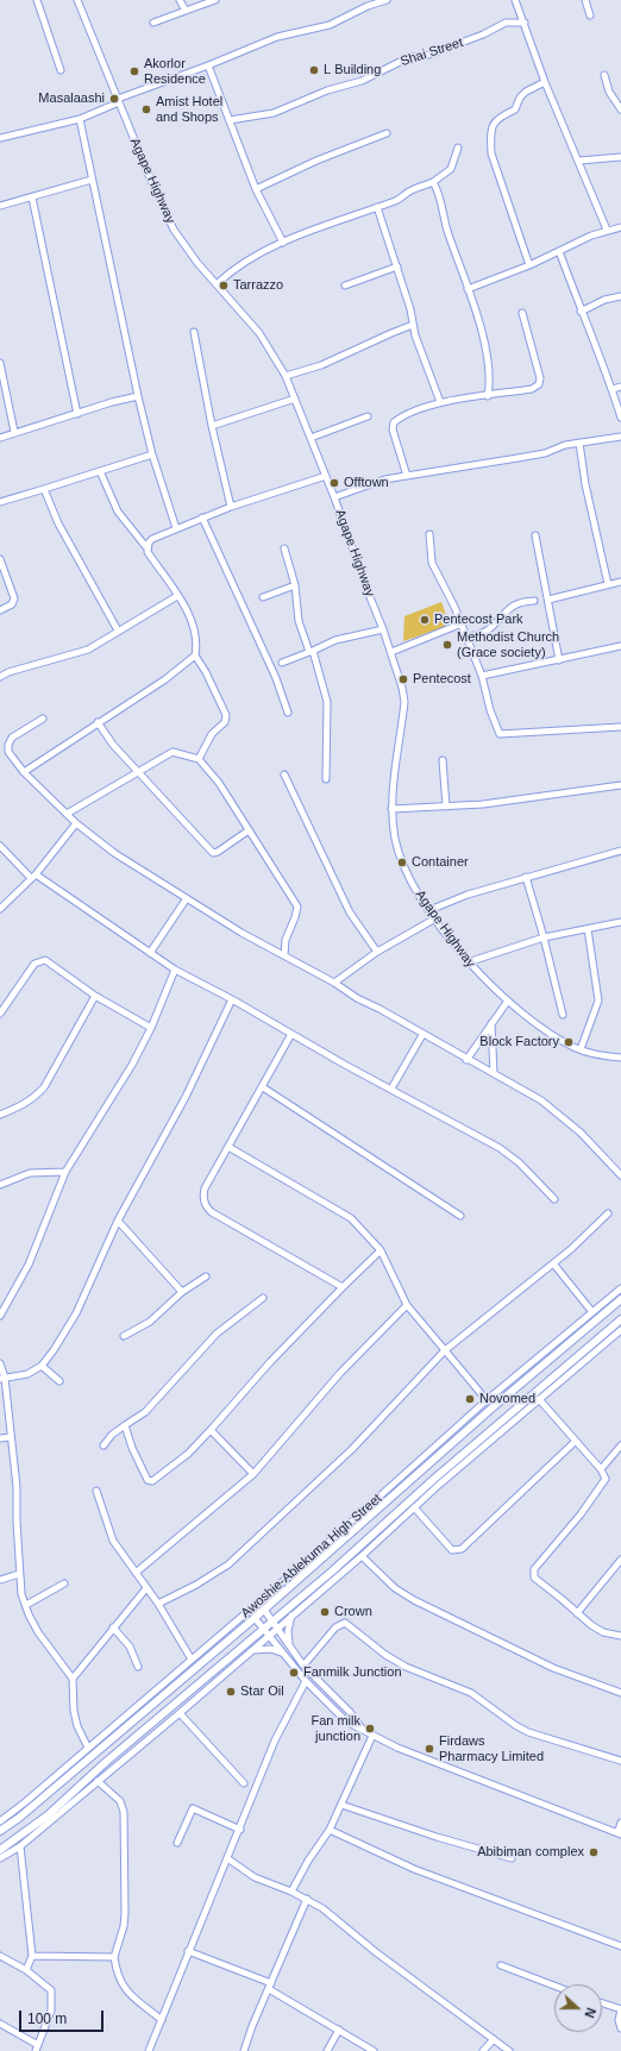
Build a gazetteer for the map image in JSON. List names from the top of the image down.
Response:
{
  "streets": {
    "main road": ["Awoshie-Ablekuma High Street"],
    "street": ["Shai Street", "Agape Highway"]
  },
  "places": [
    "L Building",
    "Akorlor Residence",
    "Masalaashi",
    "Amist Hotel and Shops",
    "Tarrazzo",
    "Offtown",
    "Pentecost Park",
    "Methodist Church (Grace society)",
    "Pentecost",
    "Container",
    "Block Factory",
    "Novomed",
    "Crown",
    "Fanmilk Junction",
    "Star Oil",
    "Fan milk junction",
    "Firdaws Pharmacy Limited",
    "Abibiman complex"
  ],
  "scale_bar": "100 m",
  "north": "right"
}
